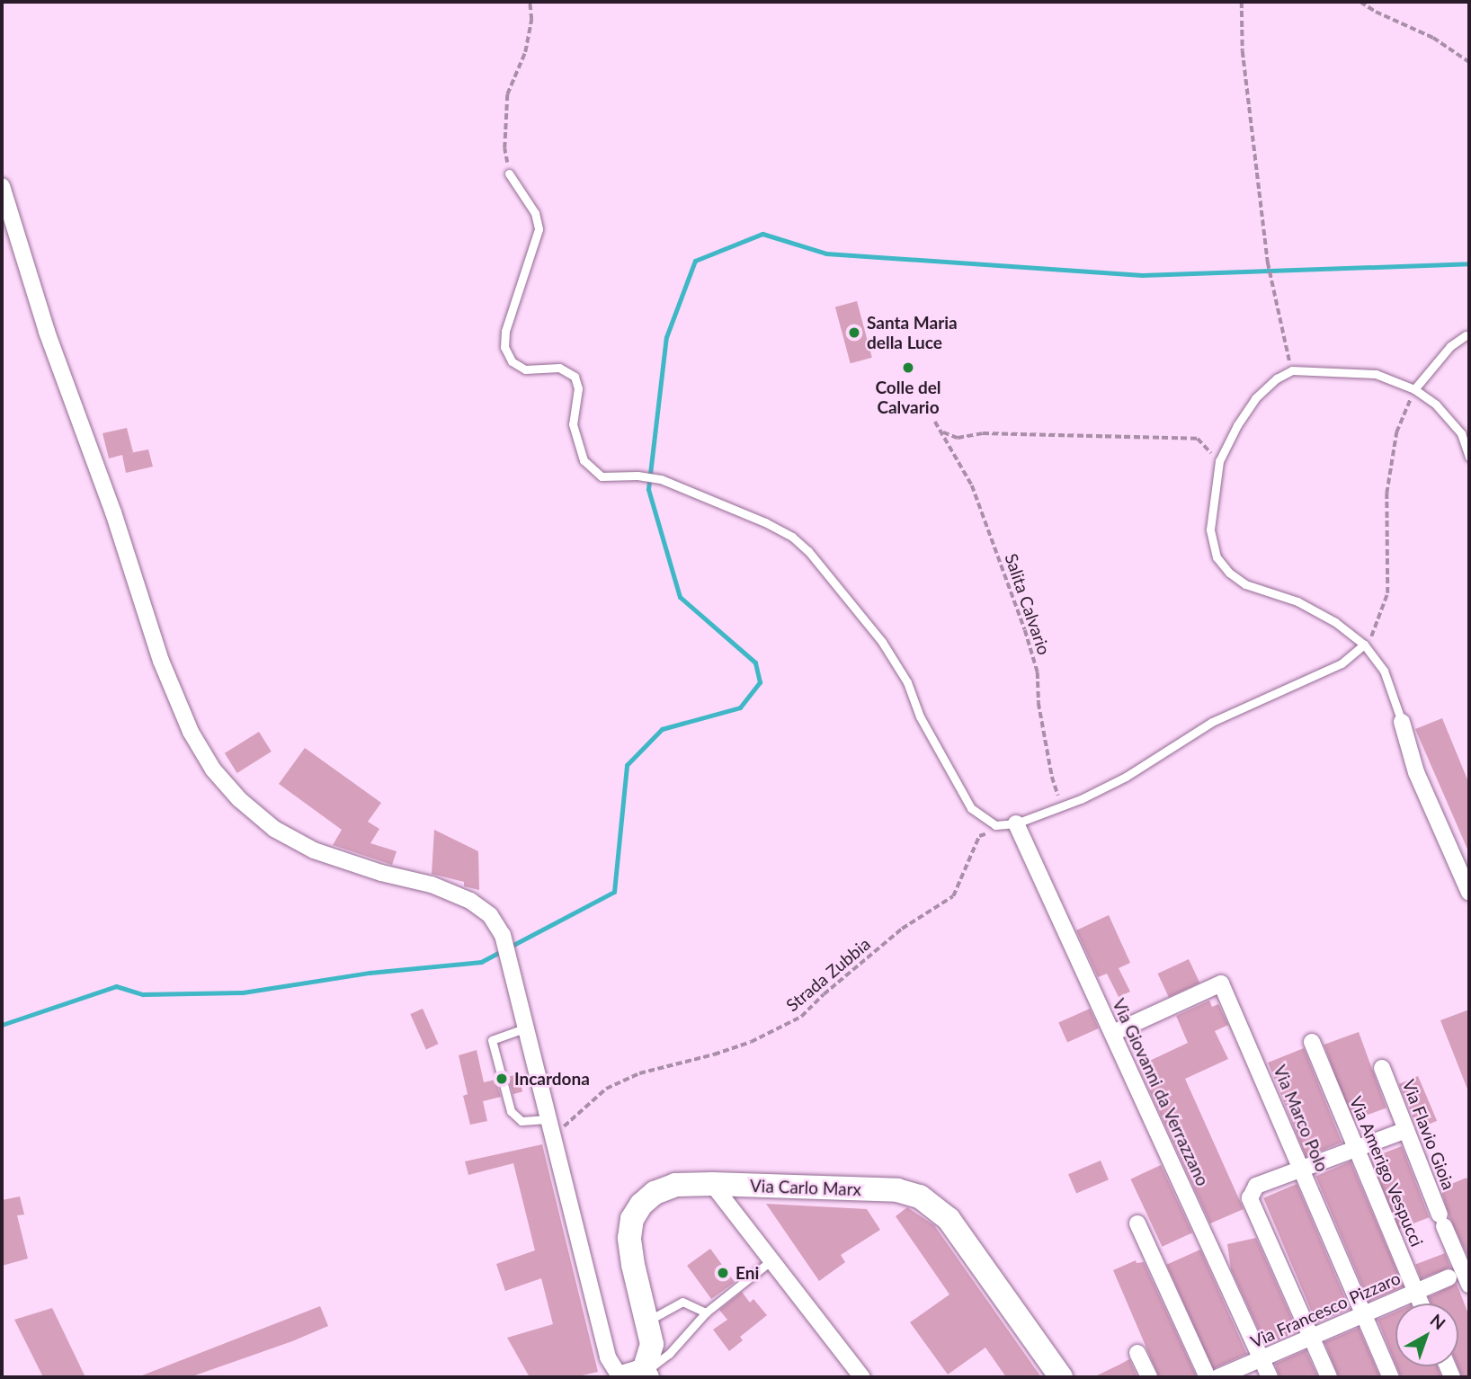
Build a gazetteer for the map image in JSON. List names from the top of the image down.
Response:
{
  "streets": {
    "main road": ["Via Carlo Marx"],
    "street": [
      "Via Giovanni da Verrazzano",
      "Via Marco Polo",
      "Via Flavio Gioia",
      "Via Amerigo Vespucci",
      "Via Francesco Pizzaro"
    ],
    "path": ["Salita Calvario", "Strada Zubbia"]
  },
  "crossings": [
    ["Strada Zubbia", "Via Giovanni da Verrazzano"],
    ["Via Giovanni da Verrazzano", "Via Marco Polo"],
    ["Via Giovanni da Verrazzano", "Via Francesco Pizzaro"],
    ["Via Marco Polo", "Via Francesco Pizzaro"],
    ["Via Flavio Gioia", "Via Francesco Pizzaro"],
    ["Via Amerigo Vespucci", "Via Francesco Pizzaro"]
  ],
  "places": [
    "Santa Maria della Luce",
    "Colle del Calvario",
    "Incardona",
    "Eni"
  ],
  "north": "top right"
}
